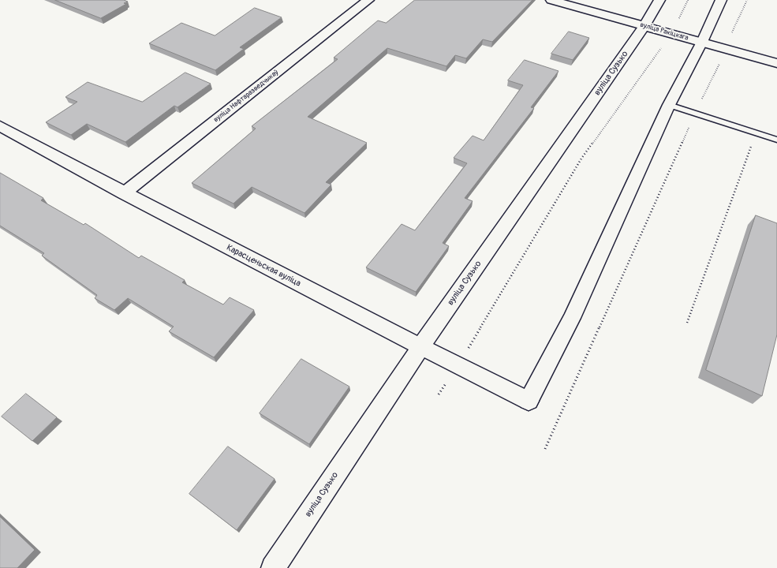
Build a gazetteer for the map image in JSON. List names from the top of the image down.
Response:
{
  "streets": {
    "street": [
      "вуліца Ракіцкага",
      "вуліца Сузько",
      "вуліца Нафтаразведчыкаў",
      "Карасценьская вуліца"
    ]
  },
  "crossings": [
    ["вуліца Ракіцкага", "вуліца Сузько"],
    ["вуліца Сузько", "Карасценьская вуліца"],
    ["вуліца Нафтаразведчыкаў", "Карасценьская вуліца"]
  ]
}
